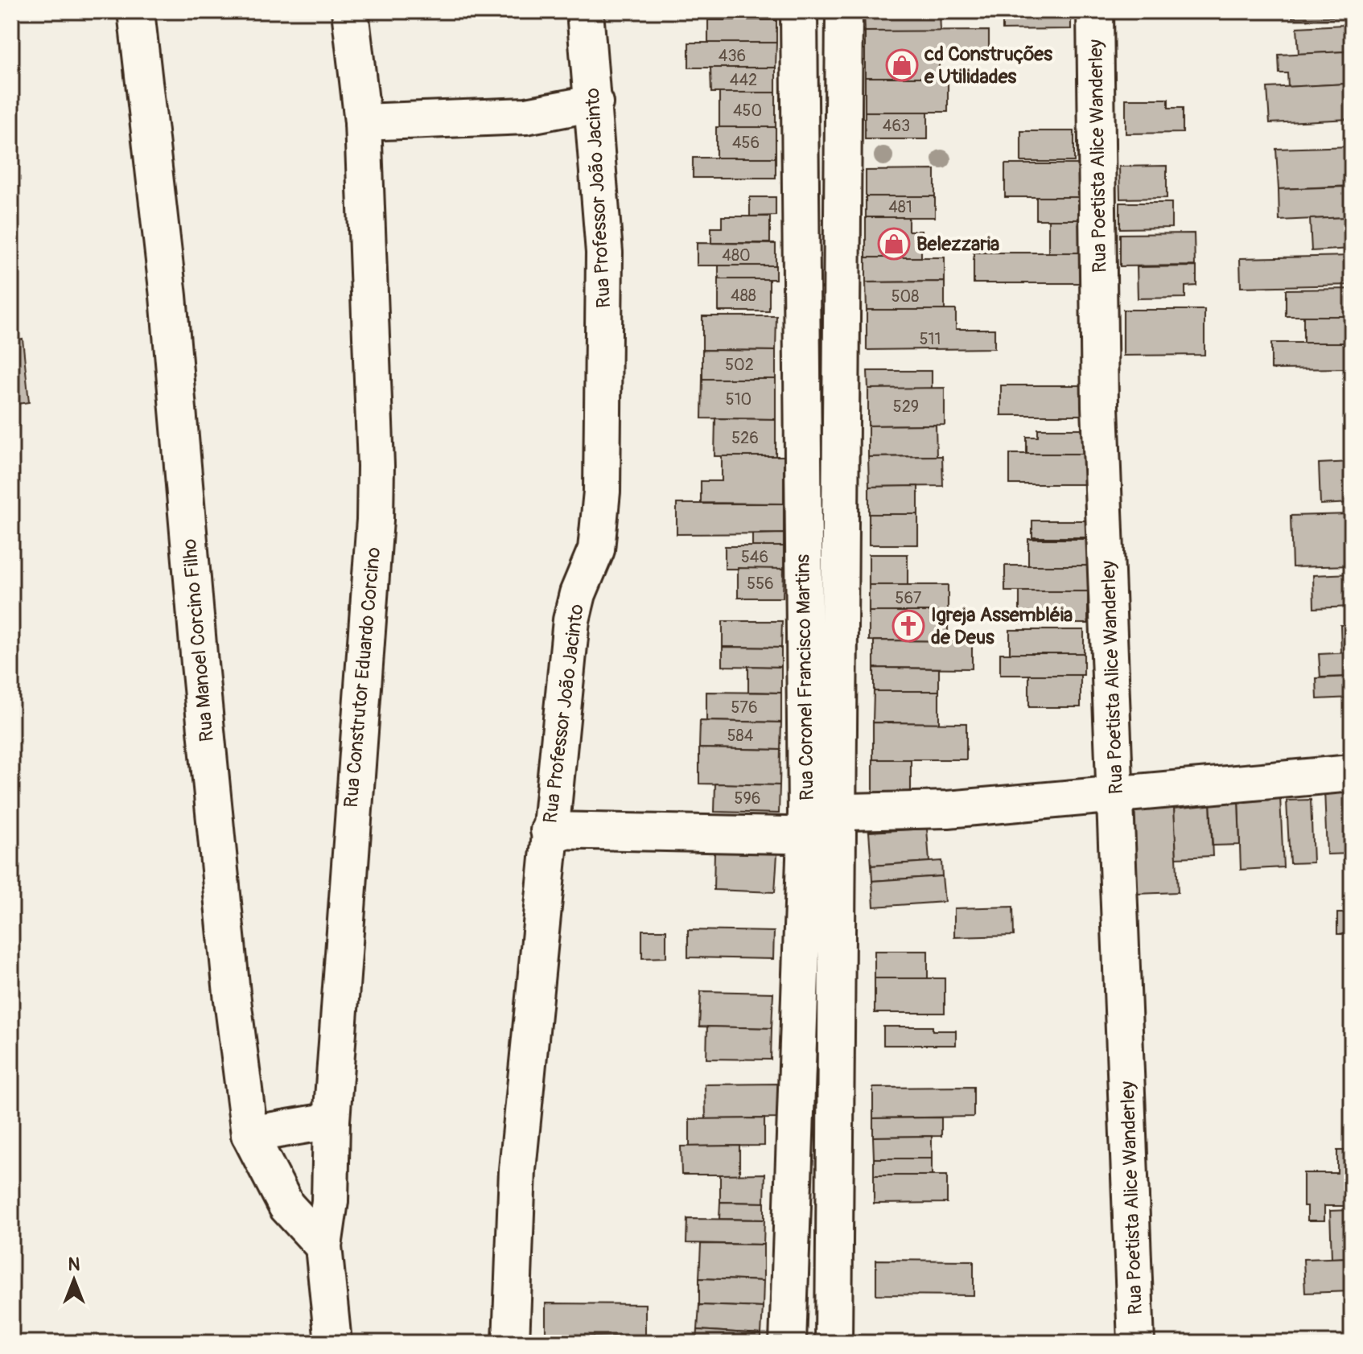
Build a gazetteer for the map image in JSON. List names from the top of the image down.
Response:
{
  "streets": {
    "street": [
      "Rua Poetista Alice Wanderley",
      "Rua Professor João Jacinto",
      "Rua Manoel Corcino Filho",
      "Rua Construtor Eduardo Corcino",
      "Rua Coronel Francisco Martins"
    ]
  },
  "crossings": [
    ["Rua Manoel Corcino Filho", "Rua Construtor Eduardo Corcino"]
  ],
  "places": {
    "shop": ["cd Construções e Utilidades", "Belezzaria"],
    "church": ["Igreja Assembléia de Deus"]
  },
  "house_numbers": [
    "436",
    "442",
    "450",
    "463",
    "456",
    "481",
    "480",
    "488",
    "508",
    "511",
    "502",
    "510",
    "529",
    "526",
    "546",
    "556",
    "567",
    "576",
    "584",
    "596"
  ],
  "north": "top"
}
